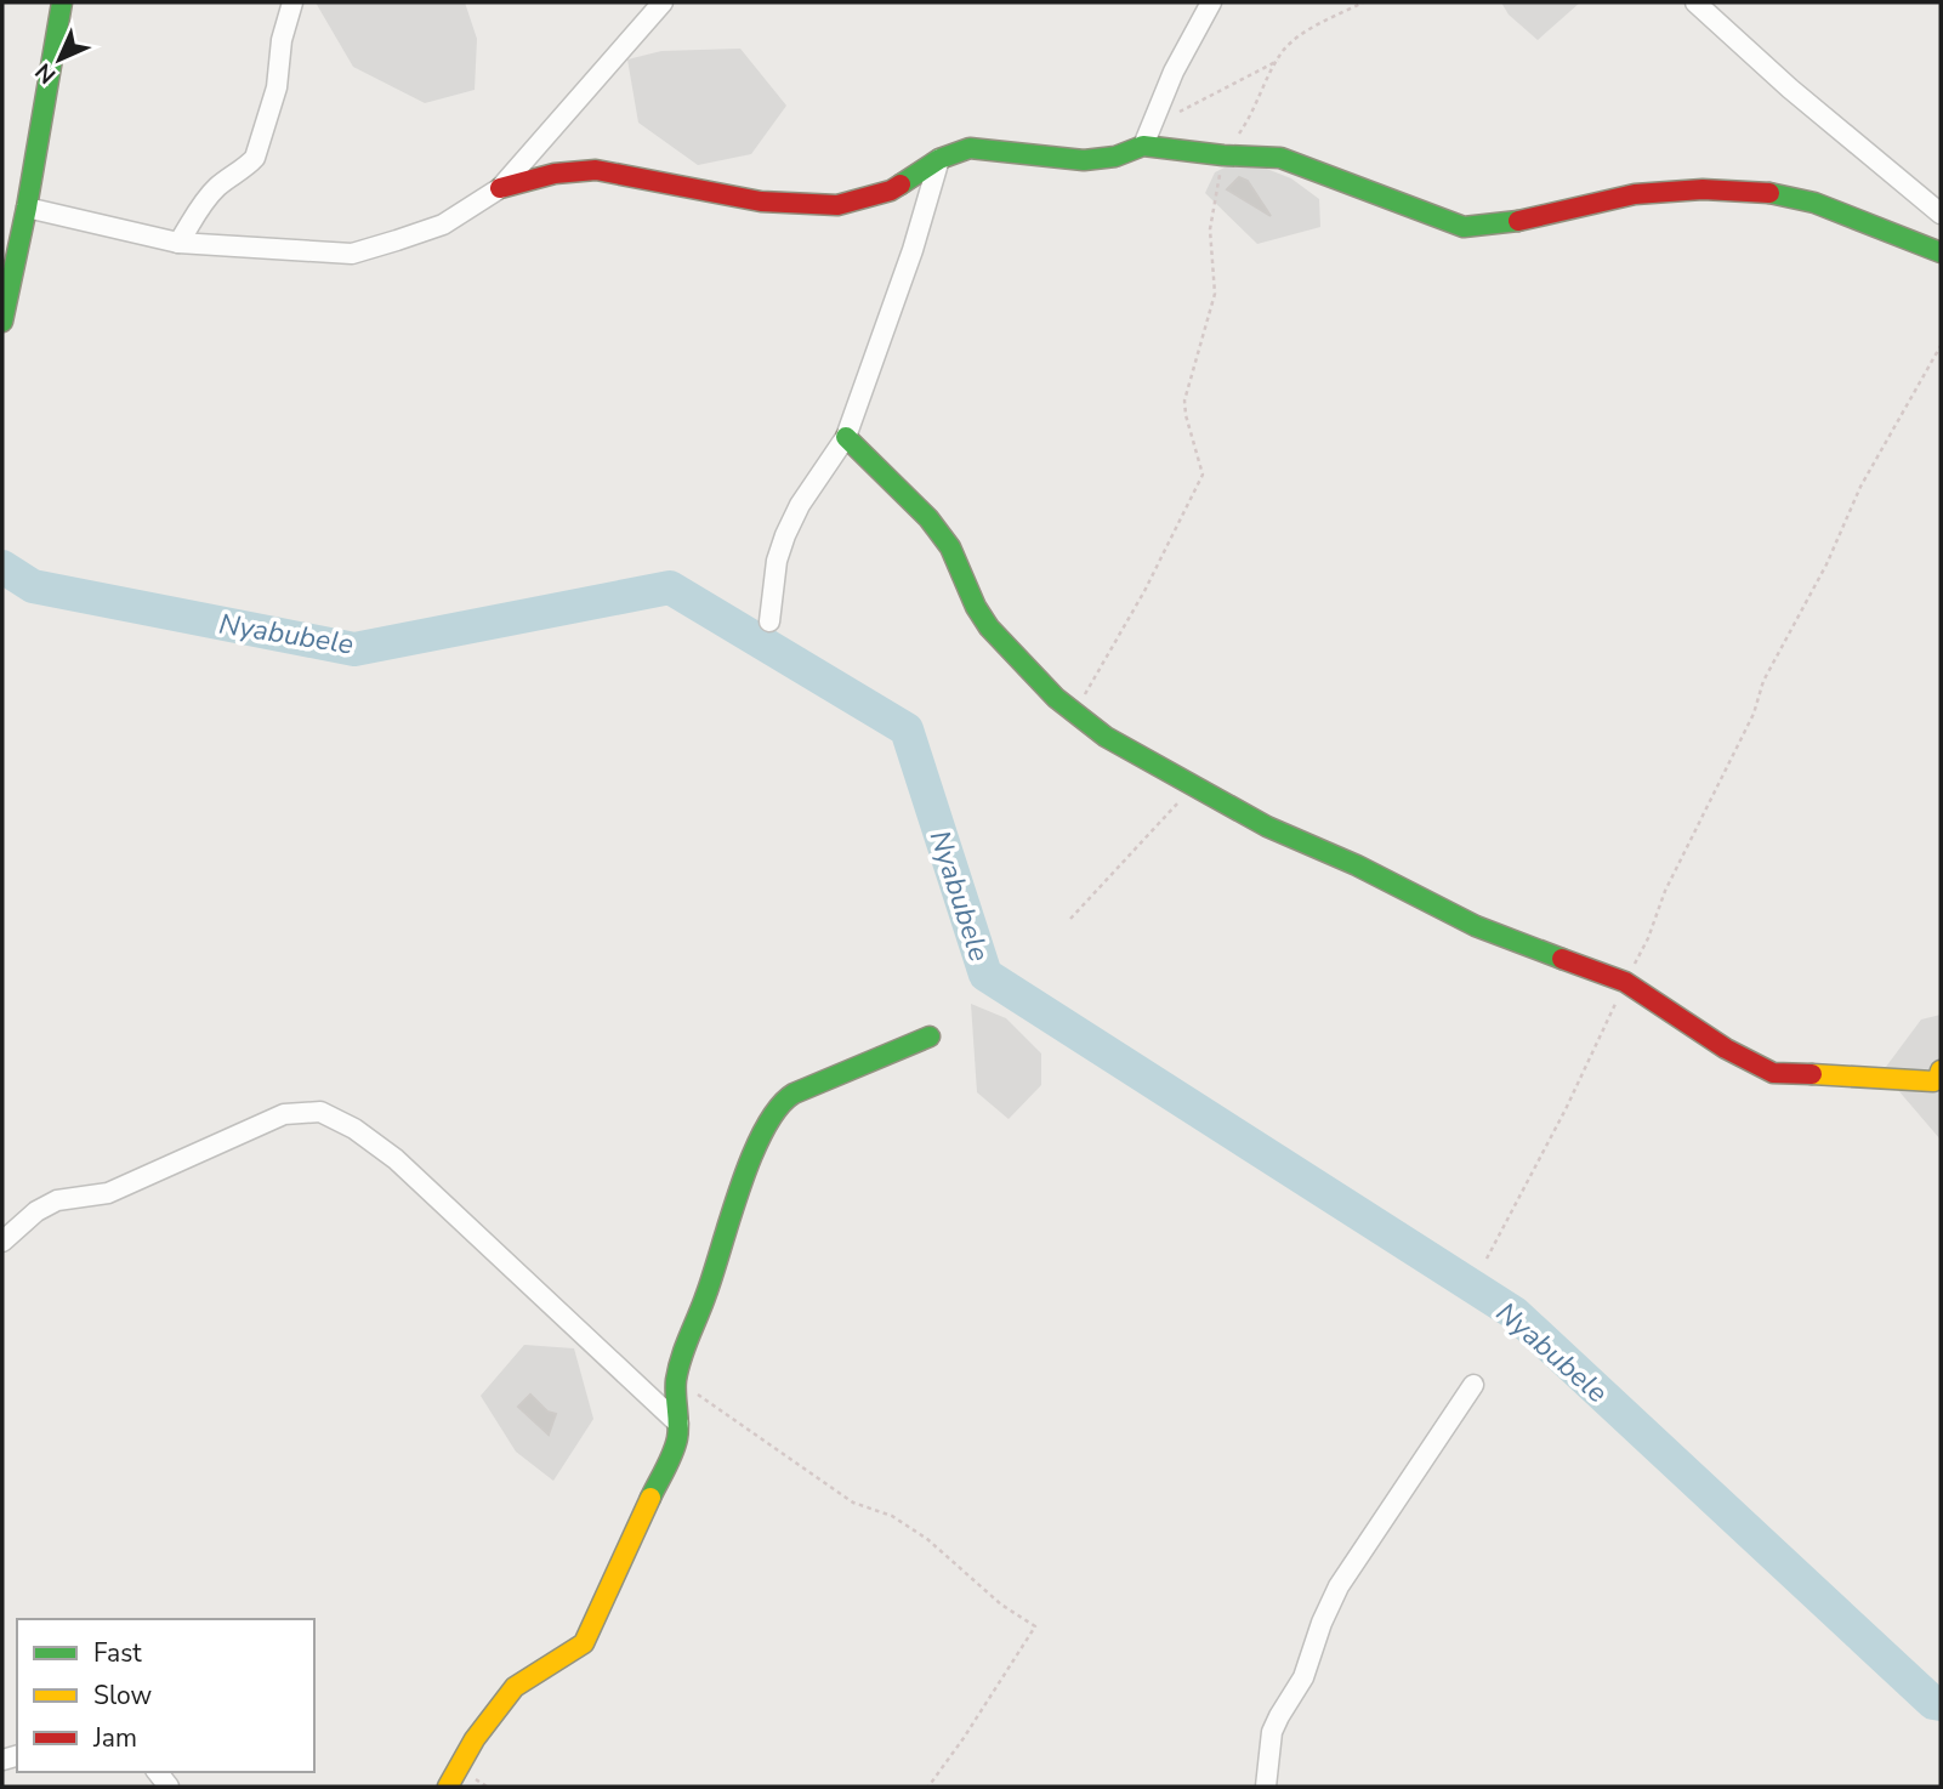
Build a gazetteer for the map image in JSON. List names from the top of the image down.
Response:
{
  "water": ["Nyabubele"],
  "legend": ["Fast", "Slow", "Jam"],
  "north": "bottom left"
}
